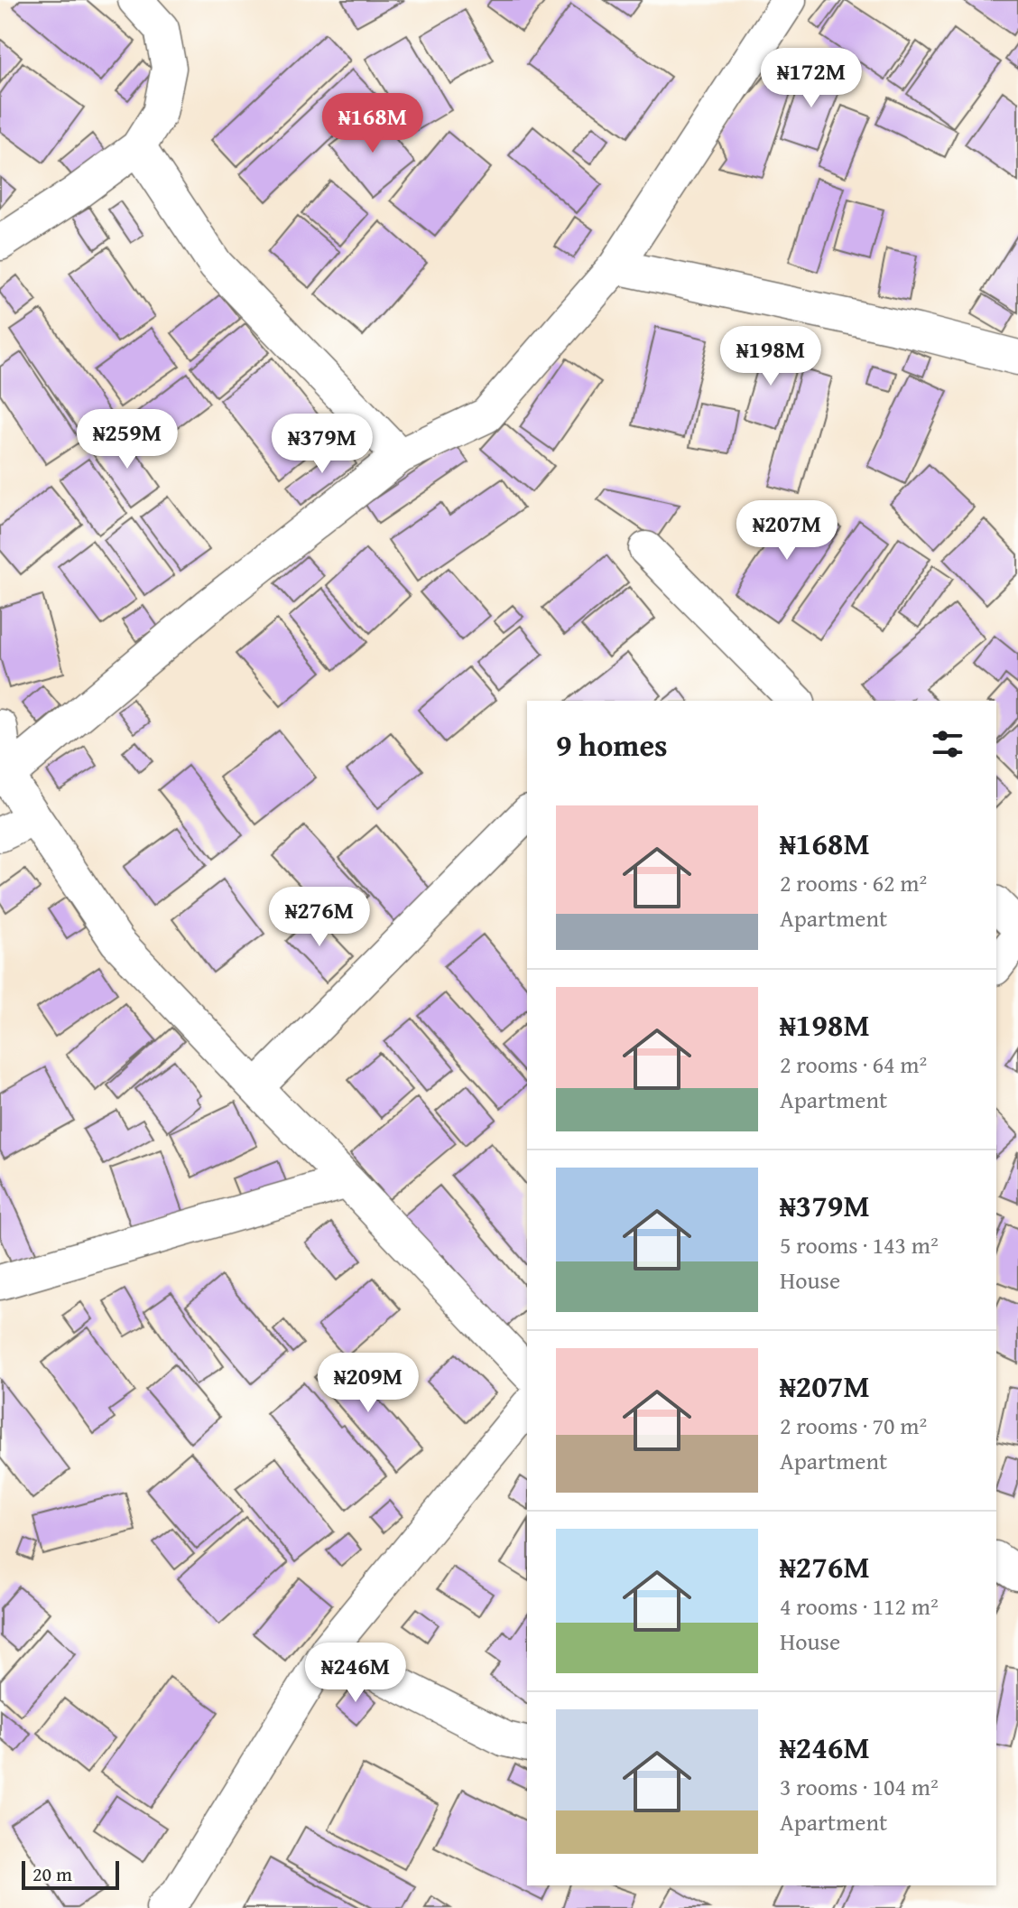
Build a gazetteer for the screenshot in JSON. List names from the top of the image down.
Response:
{
  "scale_bar": "20 m",
  "page": {
    "price": [
      "₦172M",
      "₦168M",
      "₦198M",
      "₦259M",
      "₦379M",
      "₦207M",
      "₦276M",
      "₦209M",
      "₦246M"
    ],
    "heading": "9 homes",
    "list": [
      {
        "name": "₦168M",
        "note": "2 rooms · 62 m² · Apartment"
      },
      {
        "name": "₦198M",
        "note": "2 rooms · 64 m² · Apartment"
      },
      {
        "name": "₦379M",
        "note": "5 rooms · 143 m² · House"
      },
      {
        "name": "₦207M",
        "note": "2 rooms · 70 m² · Apartment"
      },
      {
        "name": "₦276M",
        "note": "4 rooms · 112 m² · House"
      },
      {
        "name": "₦246M",
        "note": "3 rooms · 104 m² · Apartment"
      }
    ],
    "scale": "20 m"
  }
}
